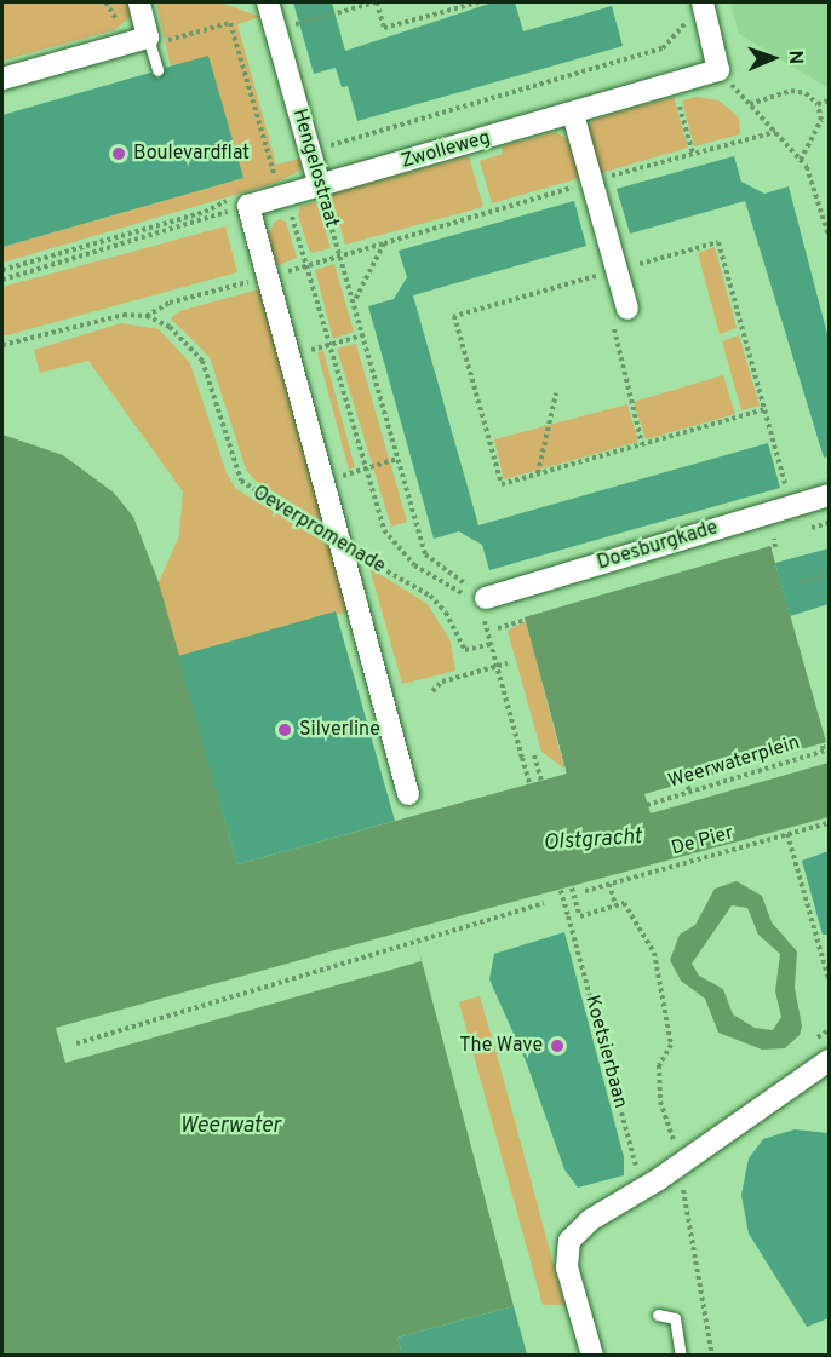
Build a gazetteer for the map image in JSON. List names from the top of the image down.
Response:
{
  "streets": {
    "street": ["Zwolleweg", "Hengelostraat", "Doesburgkade"],
    "path": [
      "Oeverpromenade",
      "Weerwaterplein",
      "De Pier",
      "Koetsierbaan"
    ]
  },
  "crossings": [
    ["Zwolleweg", "Hengelostraat"],
    ["Hengelostraat", "Doesburgkade"]
  ],
  "water": ["Olstgracht", "Weerwater"],
  "places": ["Boulevardflat", "Silverline", "The Wave"],
  "north": "right"
}
